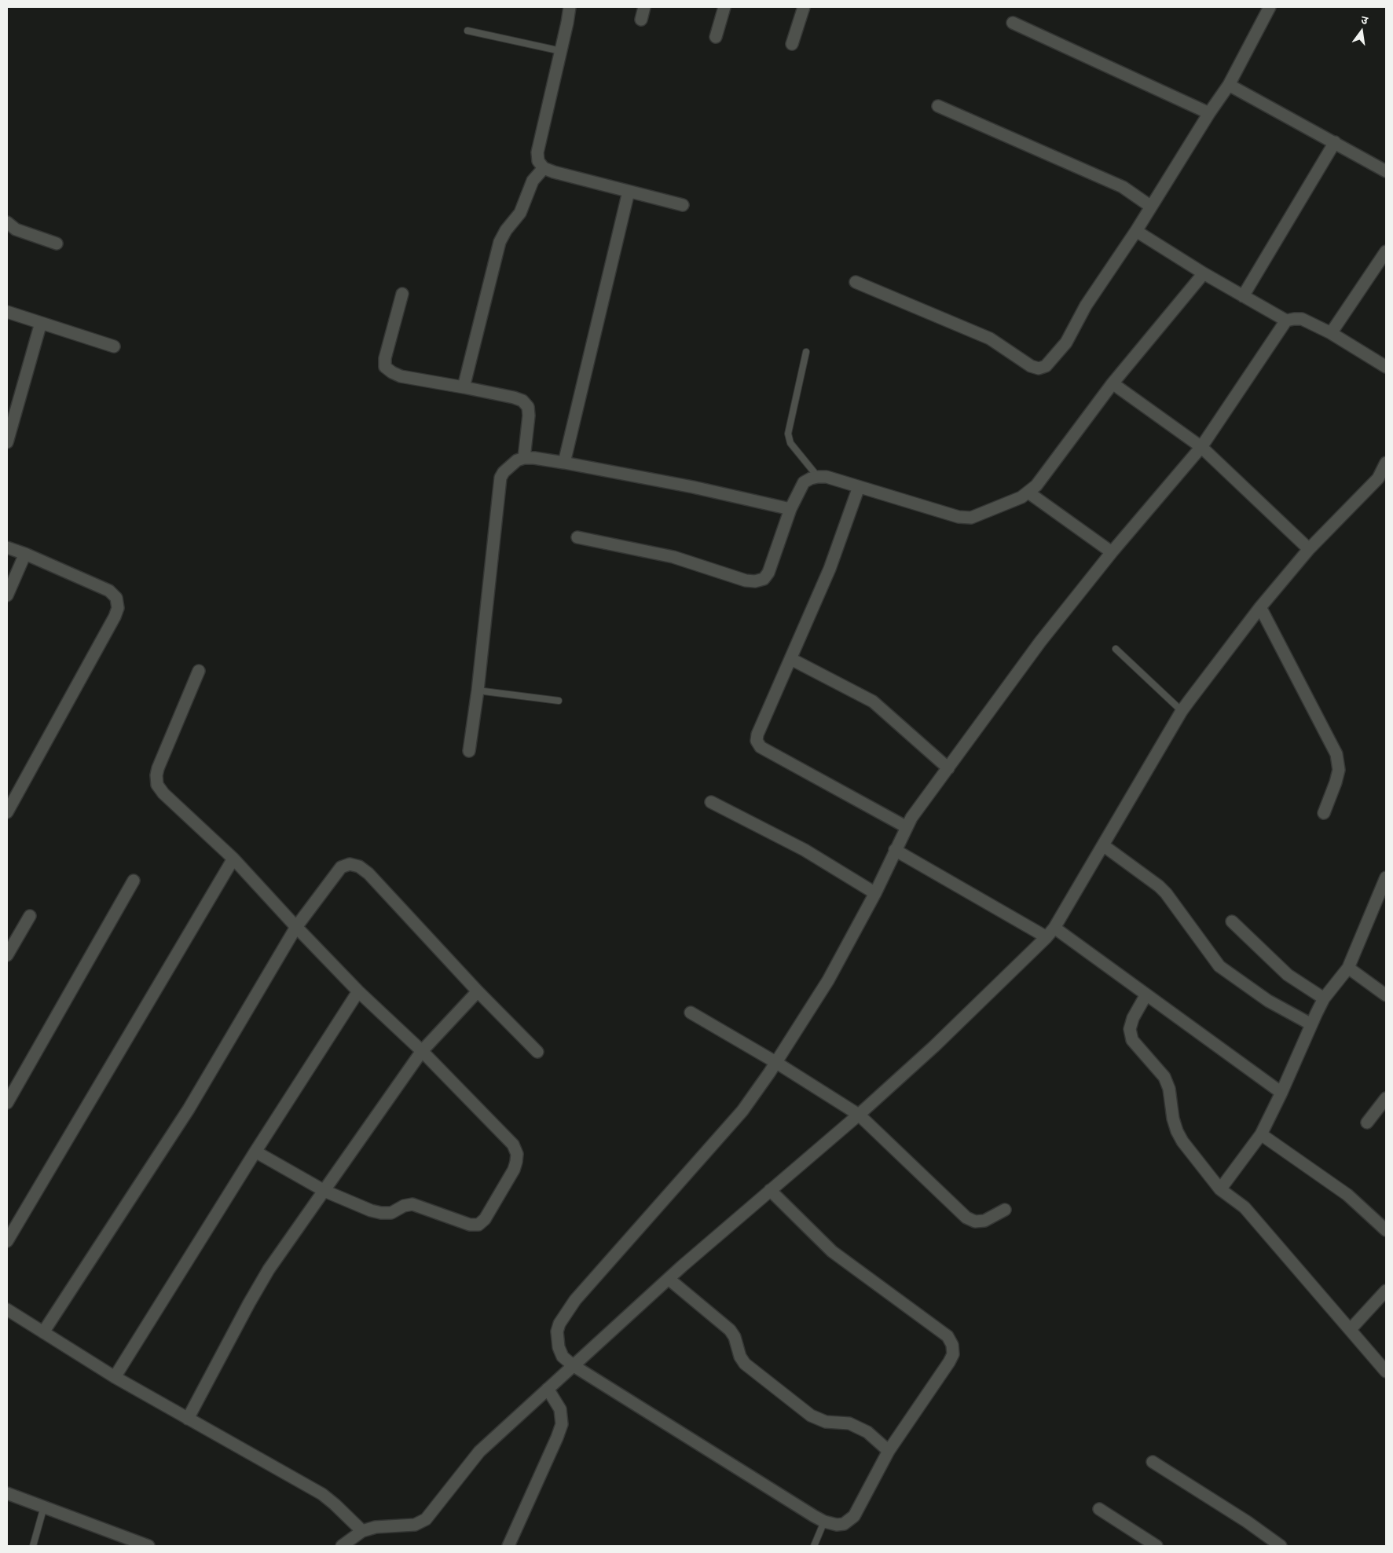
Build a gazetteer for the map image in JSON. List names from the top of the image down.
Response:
{
  "north": "top"
}
